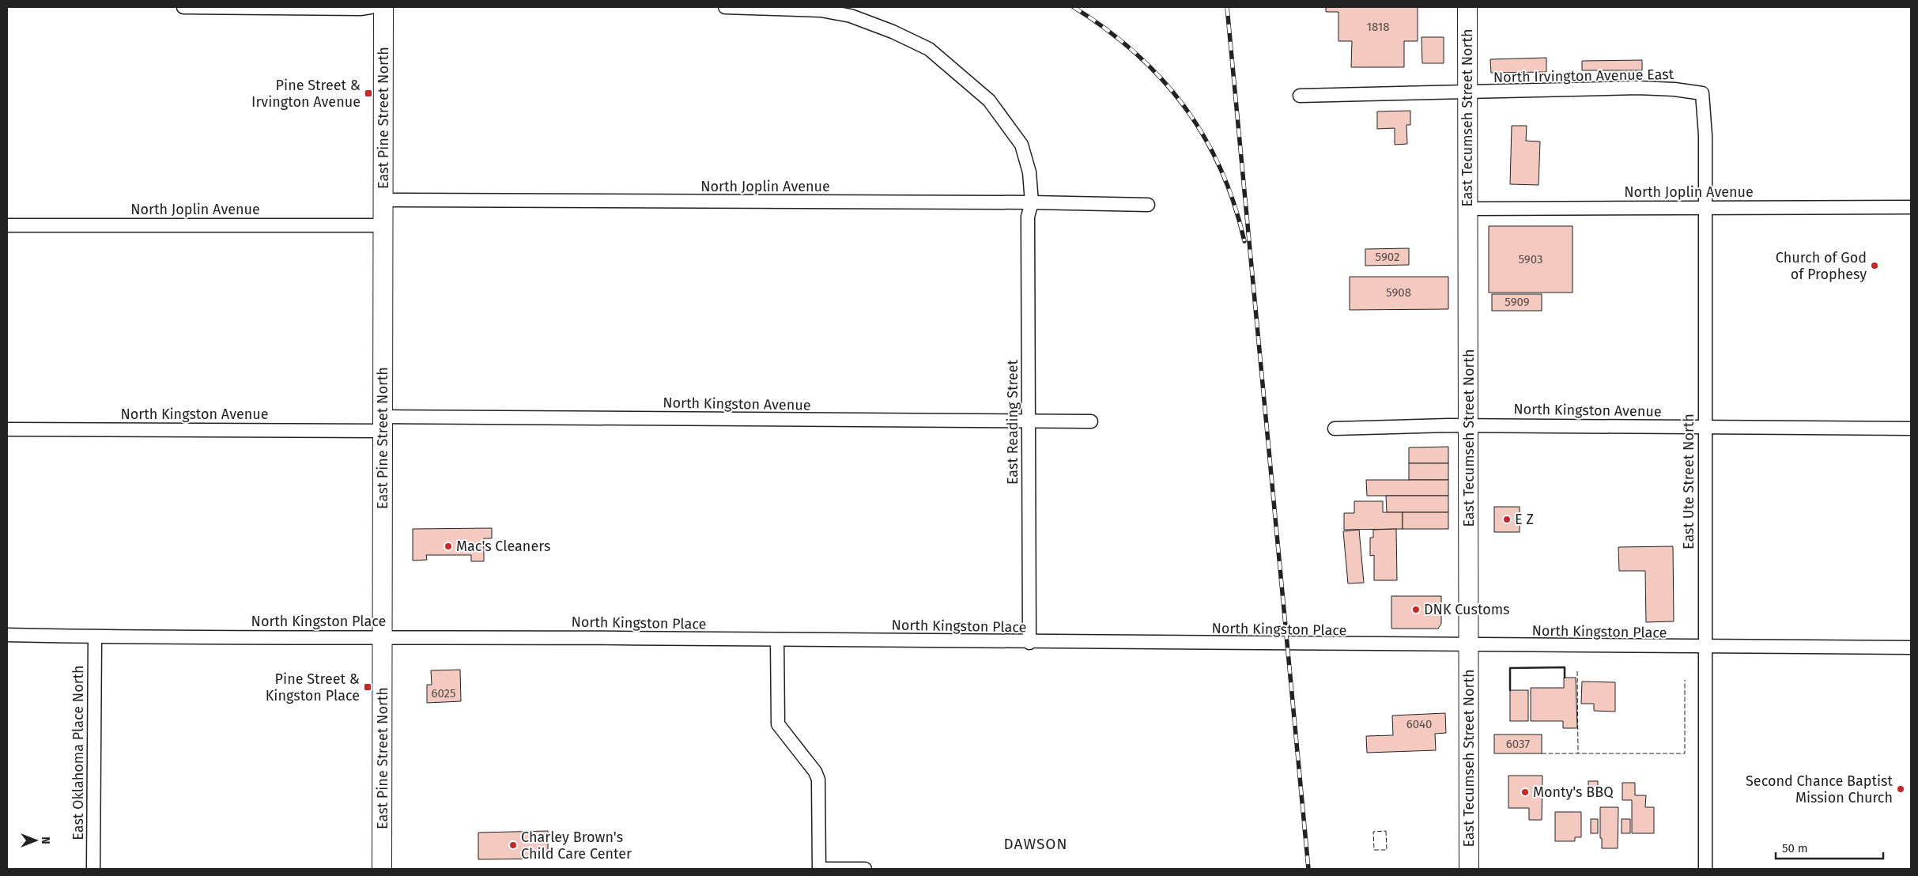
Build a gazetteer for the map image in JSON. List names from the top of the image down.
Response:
{
  "streets": {
    "street": [
      "North Irvington Avenue East",
      "East Pine Street North",
      "East Tecumseh Street North",
      "North Joplin Avenue",
      "North Kingston Avenue",
      "East Reading Street",
      "East Ute Street North",
      "North Kingston Place",
      "East Oklahoma Place North"
    ]
  },
  "crossings": [
    ["North Irvington Avenue East", "East Tecumseh Street North"],
    ["North Irvington Avenue East", "East Ute Street North"],
    ["East Pine Street North", "North Joplin Avenue"],
    ["East Pine Street North", "North Kingston Avenue"],
    ["East Pine Street North", "North Kingston Place"],
    ["East Tecumseh Street North", "North Joplin Avenue"],
    ["East Tecumseh Street North", "North Kingston Avenue"],
    ["East Tecumseh Street North", "North Kingston Place"],
    ["North Joplin Avenue", "East Reading Street"],
    ["North Joplin Avenue", "East Ute Street North"],
    ["North Kingston Avenue", "East Reading Street"],
    ["North Kingston Avenue", "East Ute Street North"],
    ["East Reading Street", "North Kingston Place"],
    ["East Ute Street North", "North Kingston Place"],
    ["North Kingston Place", "East Oklahoma Place North"]
  ],
  "districts": ["DAWSON"],
  "places": {
    "transit": ["Pine Street & Irvington Avenue", "Pine Street & Kingston Place"],
    "other": [
      "Church of God of Prophesy",
      "E Z",
      "Mac's Cleaners",
      "DNK Customs",
      "Second Chance Baptist Mission Church",
      "Monty's BBQ",
      "Charley Brown's Child Care Center"
    ]
  },
  "house_numbers": [
    "1818",
    "5902",
    "5903",
    "5908",
    "5909",
    "6025",
    "6040",
    "6037"
  ],
  "scale_bar": "50 m",
  "north": "right"
}
